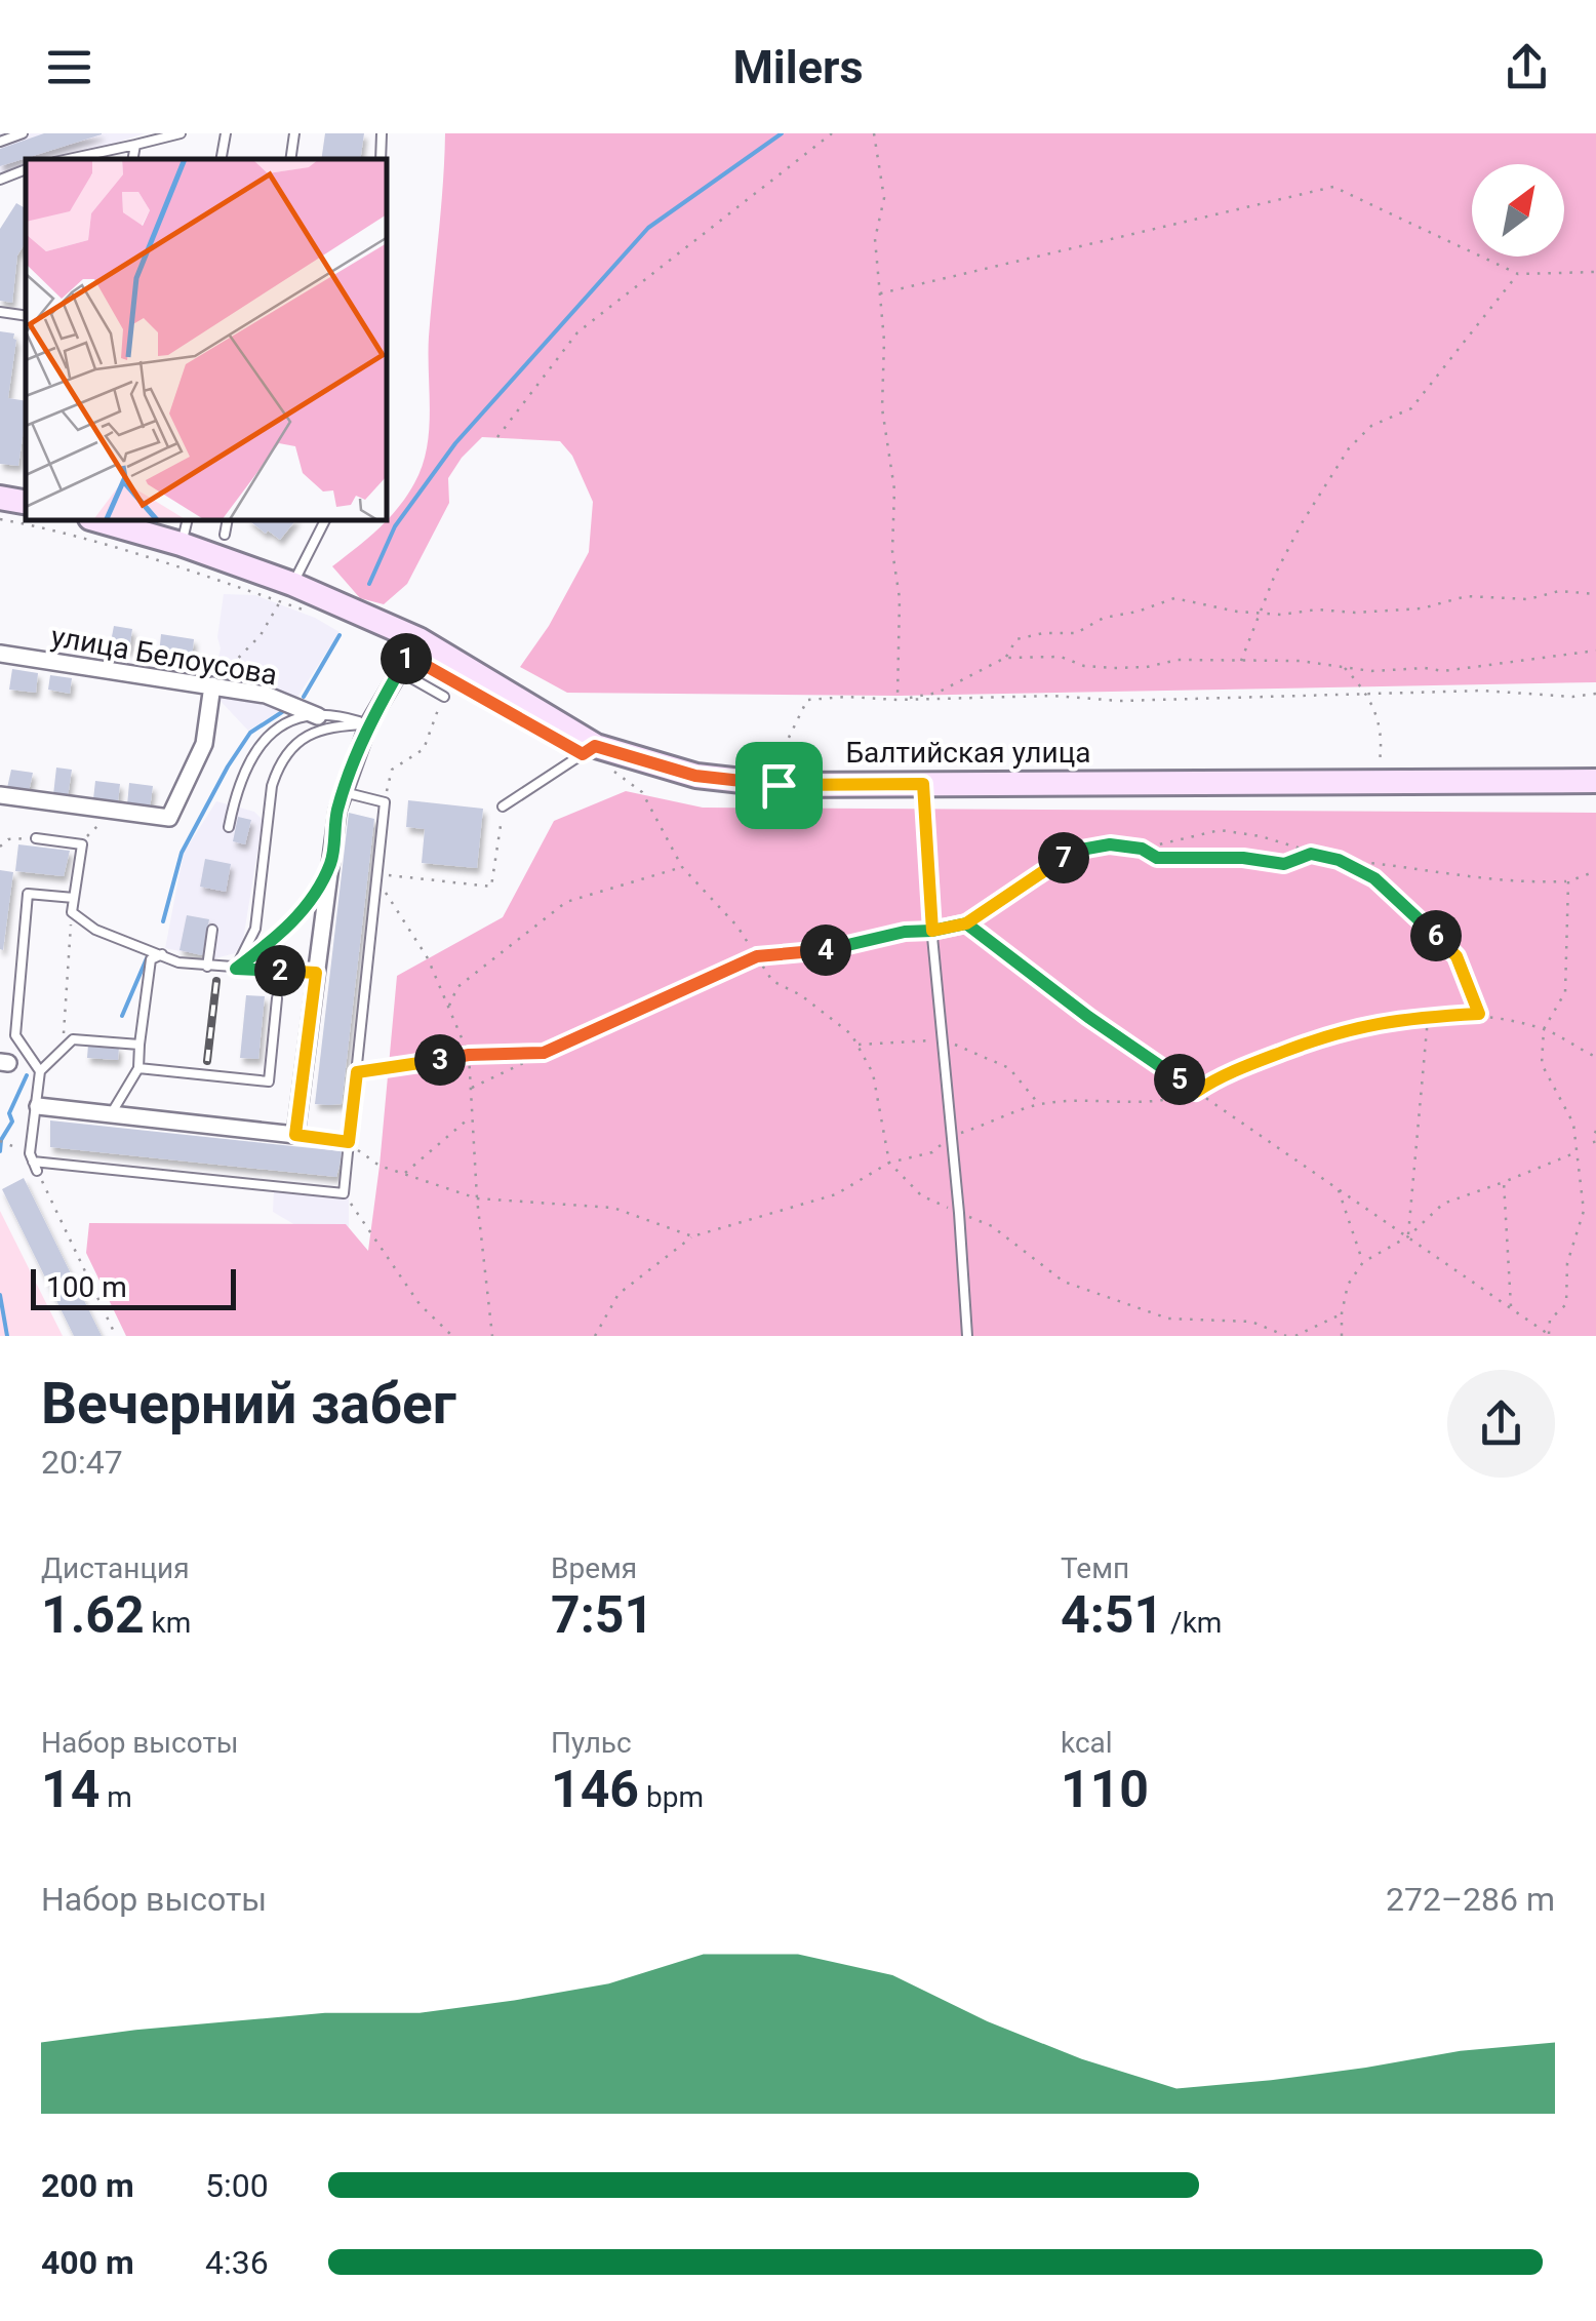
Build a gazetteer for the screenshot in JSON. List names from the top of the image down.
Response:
{
  "streets": {
    "main road": ["Балтийская улица"],
    "street": ["улица Белоусова"]
  },
  "scale_bar": "100 m",
  "north": "top right",
  "page": {
    "header": "Milers",
    "pins": [
      "1",
      "7",
      "6",
      "4",
      "2",
      "3",
      "5"
    ],
    "scale": "100 m",
    "heading": ["Вечерний забег", "20:47"],
    "stats": [
      ["Дистанция", "1.62 km"],
      ["Время", "7:51"],
      ["Темп", "4:51 /km"],
      ["Набор высоты", "14 m"],
      ["Пульс", "146 bpm"],
      ["kcal", "110"]
    ],
    "chart": ["Набор высоты", "272–286 m"],
    "list": [
      {
        "name": "200 m",
        "note": "5:00"
      },
      {
        "name": "400 m",
        "note": "4:36"
      }
    ]
  }
}
